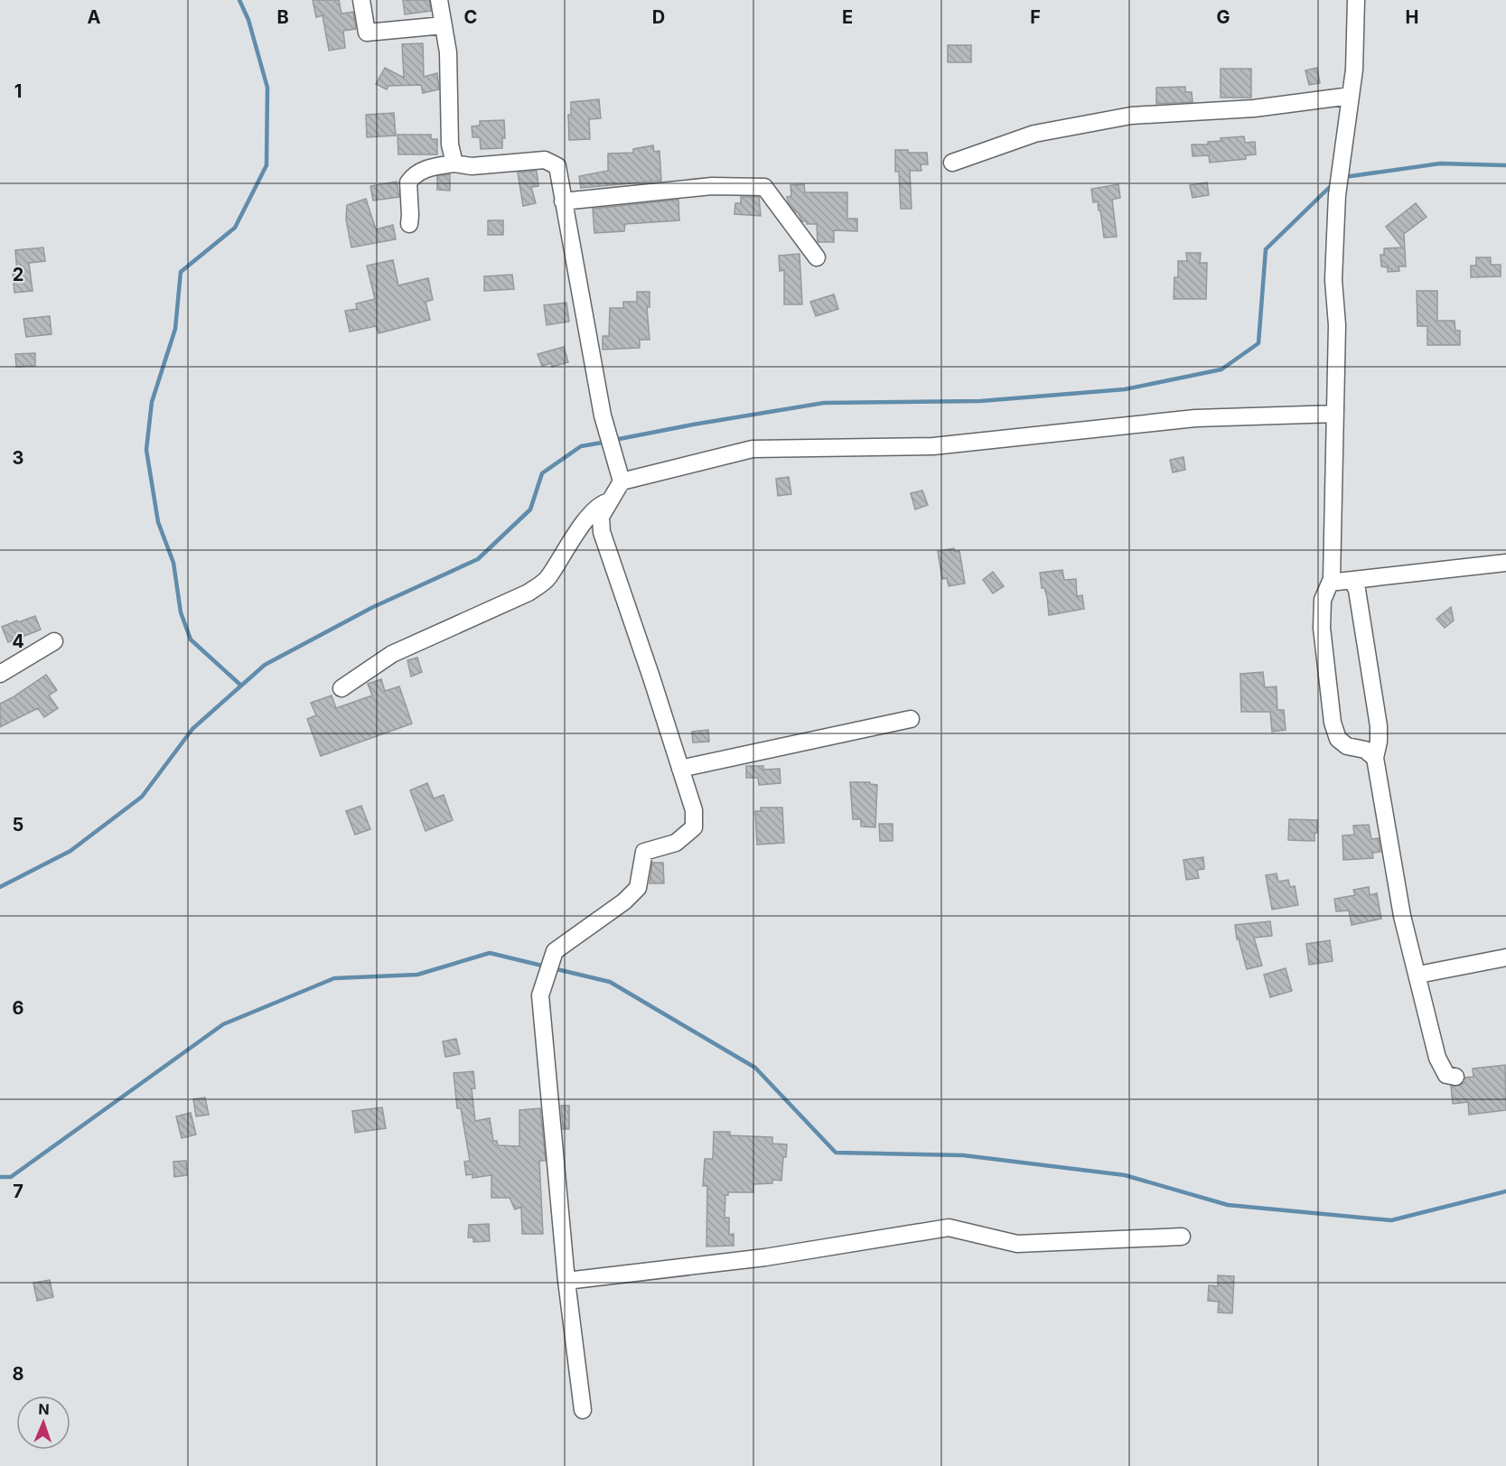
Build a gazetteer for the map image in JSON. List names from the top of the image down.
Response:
{
  "north": "top",
  "grid": {
    "columns": [
      "A",
      "B",
      "C",
      "D",
      "E",
      "F",
      "G",
      "H"
    ],
    "rows": [
      "1",
      "2",
      "3",
      "4",
      "5",
      "6",
      "7",
      "8"
    ]
  }
}
